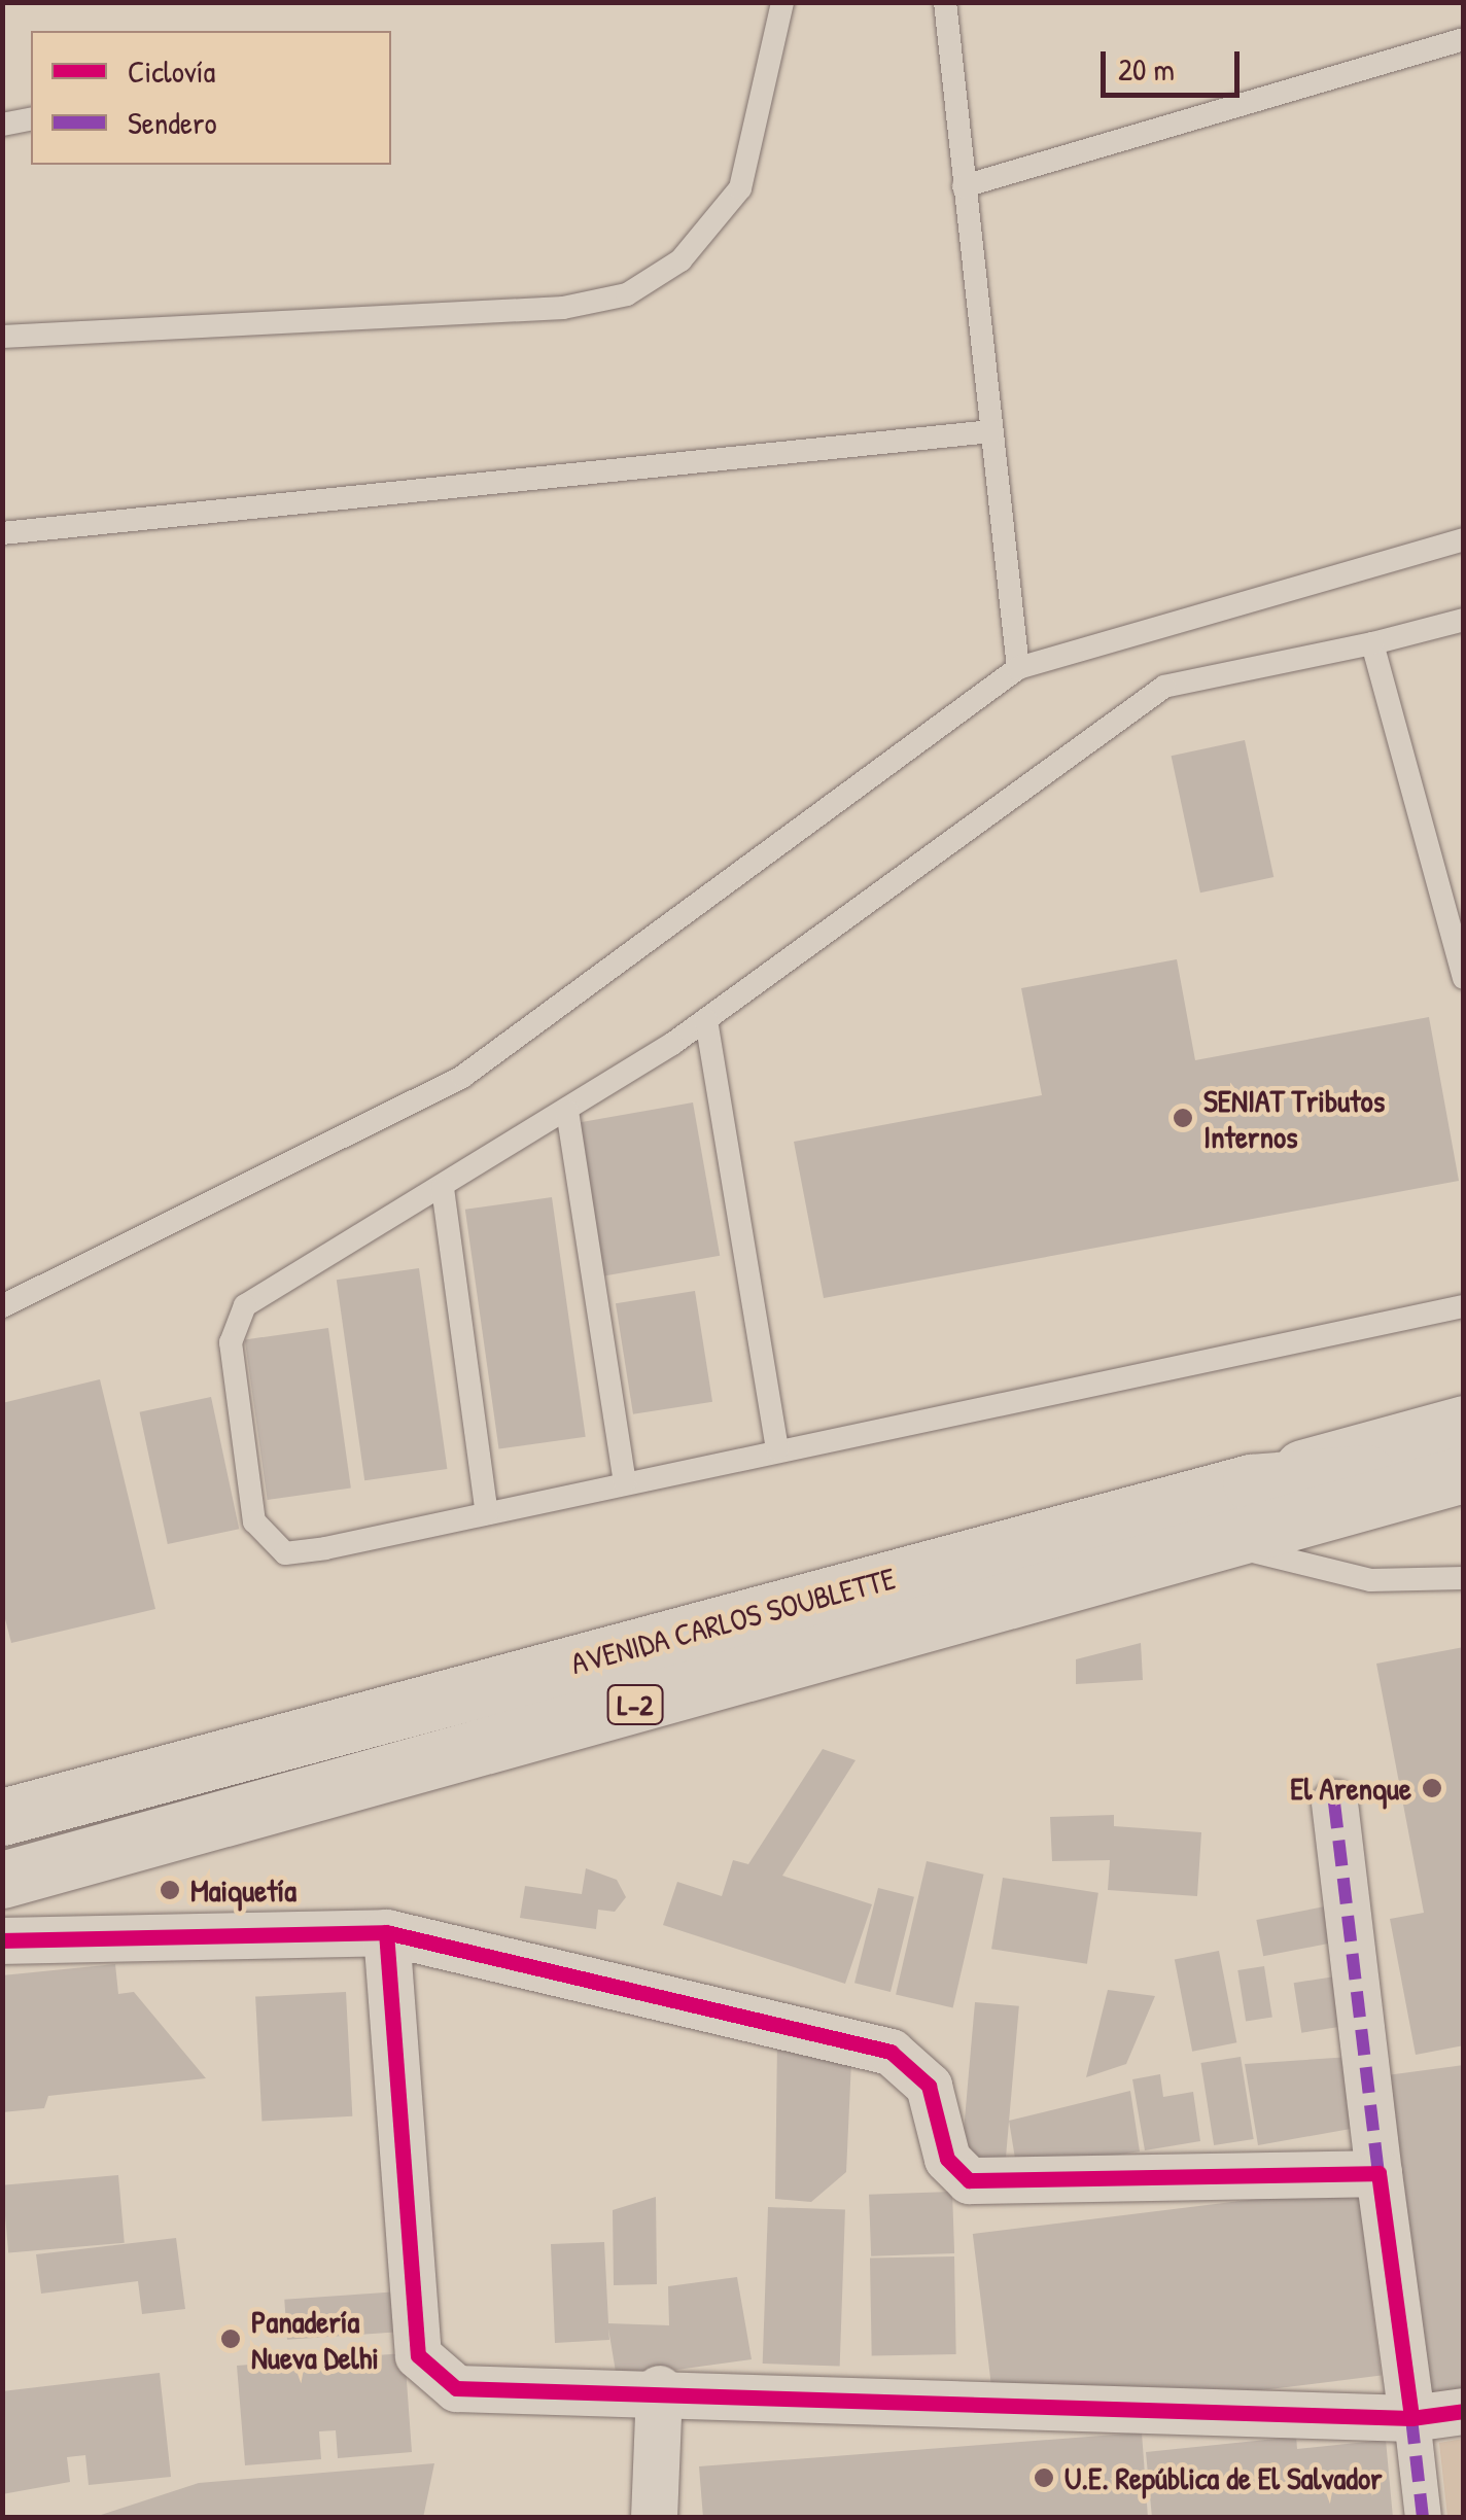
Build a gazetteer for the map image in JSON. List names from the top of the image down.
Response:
{
  "streets": {
    "main road": ["AVENIDA CARLOS SOUBLETTE", "L-2"]
  },
  "crossings": [
    ["AVENIDA CARLOS SOUBLETTE", "L-2"]
  ],
  "places": [
    "SENIAT Tributos Internos",
    "El Arenque",
    "Maiquetía",
    "Panadería Nueva Delhi",
    "U.E. República de El Salvador"
  ],
  "legend": ["Ciclovía", "Sendero"],
  "scale_bar": "20 m"
}
